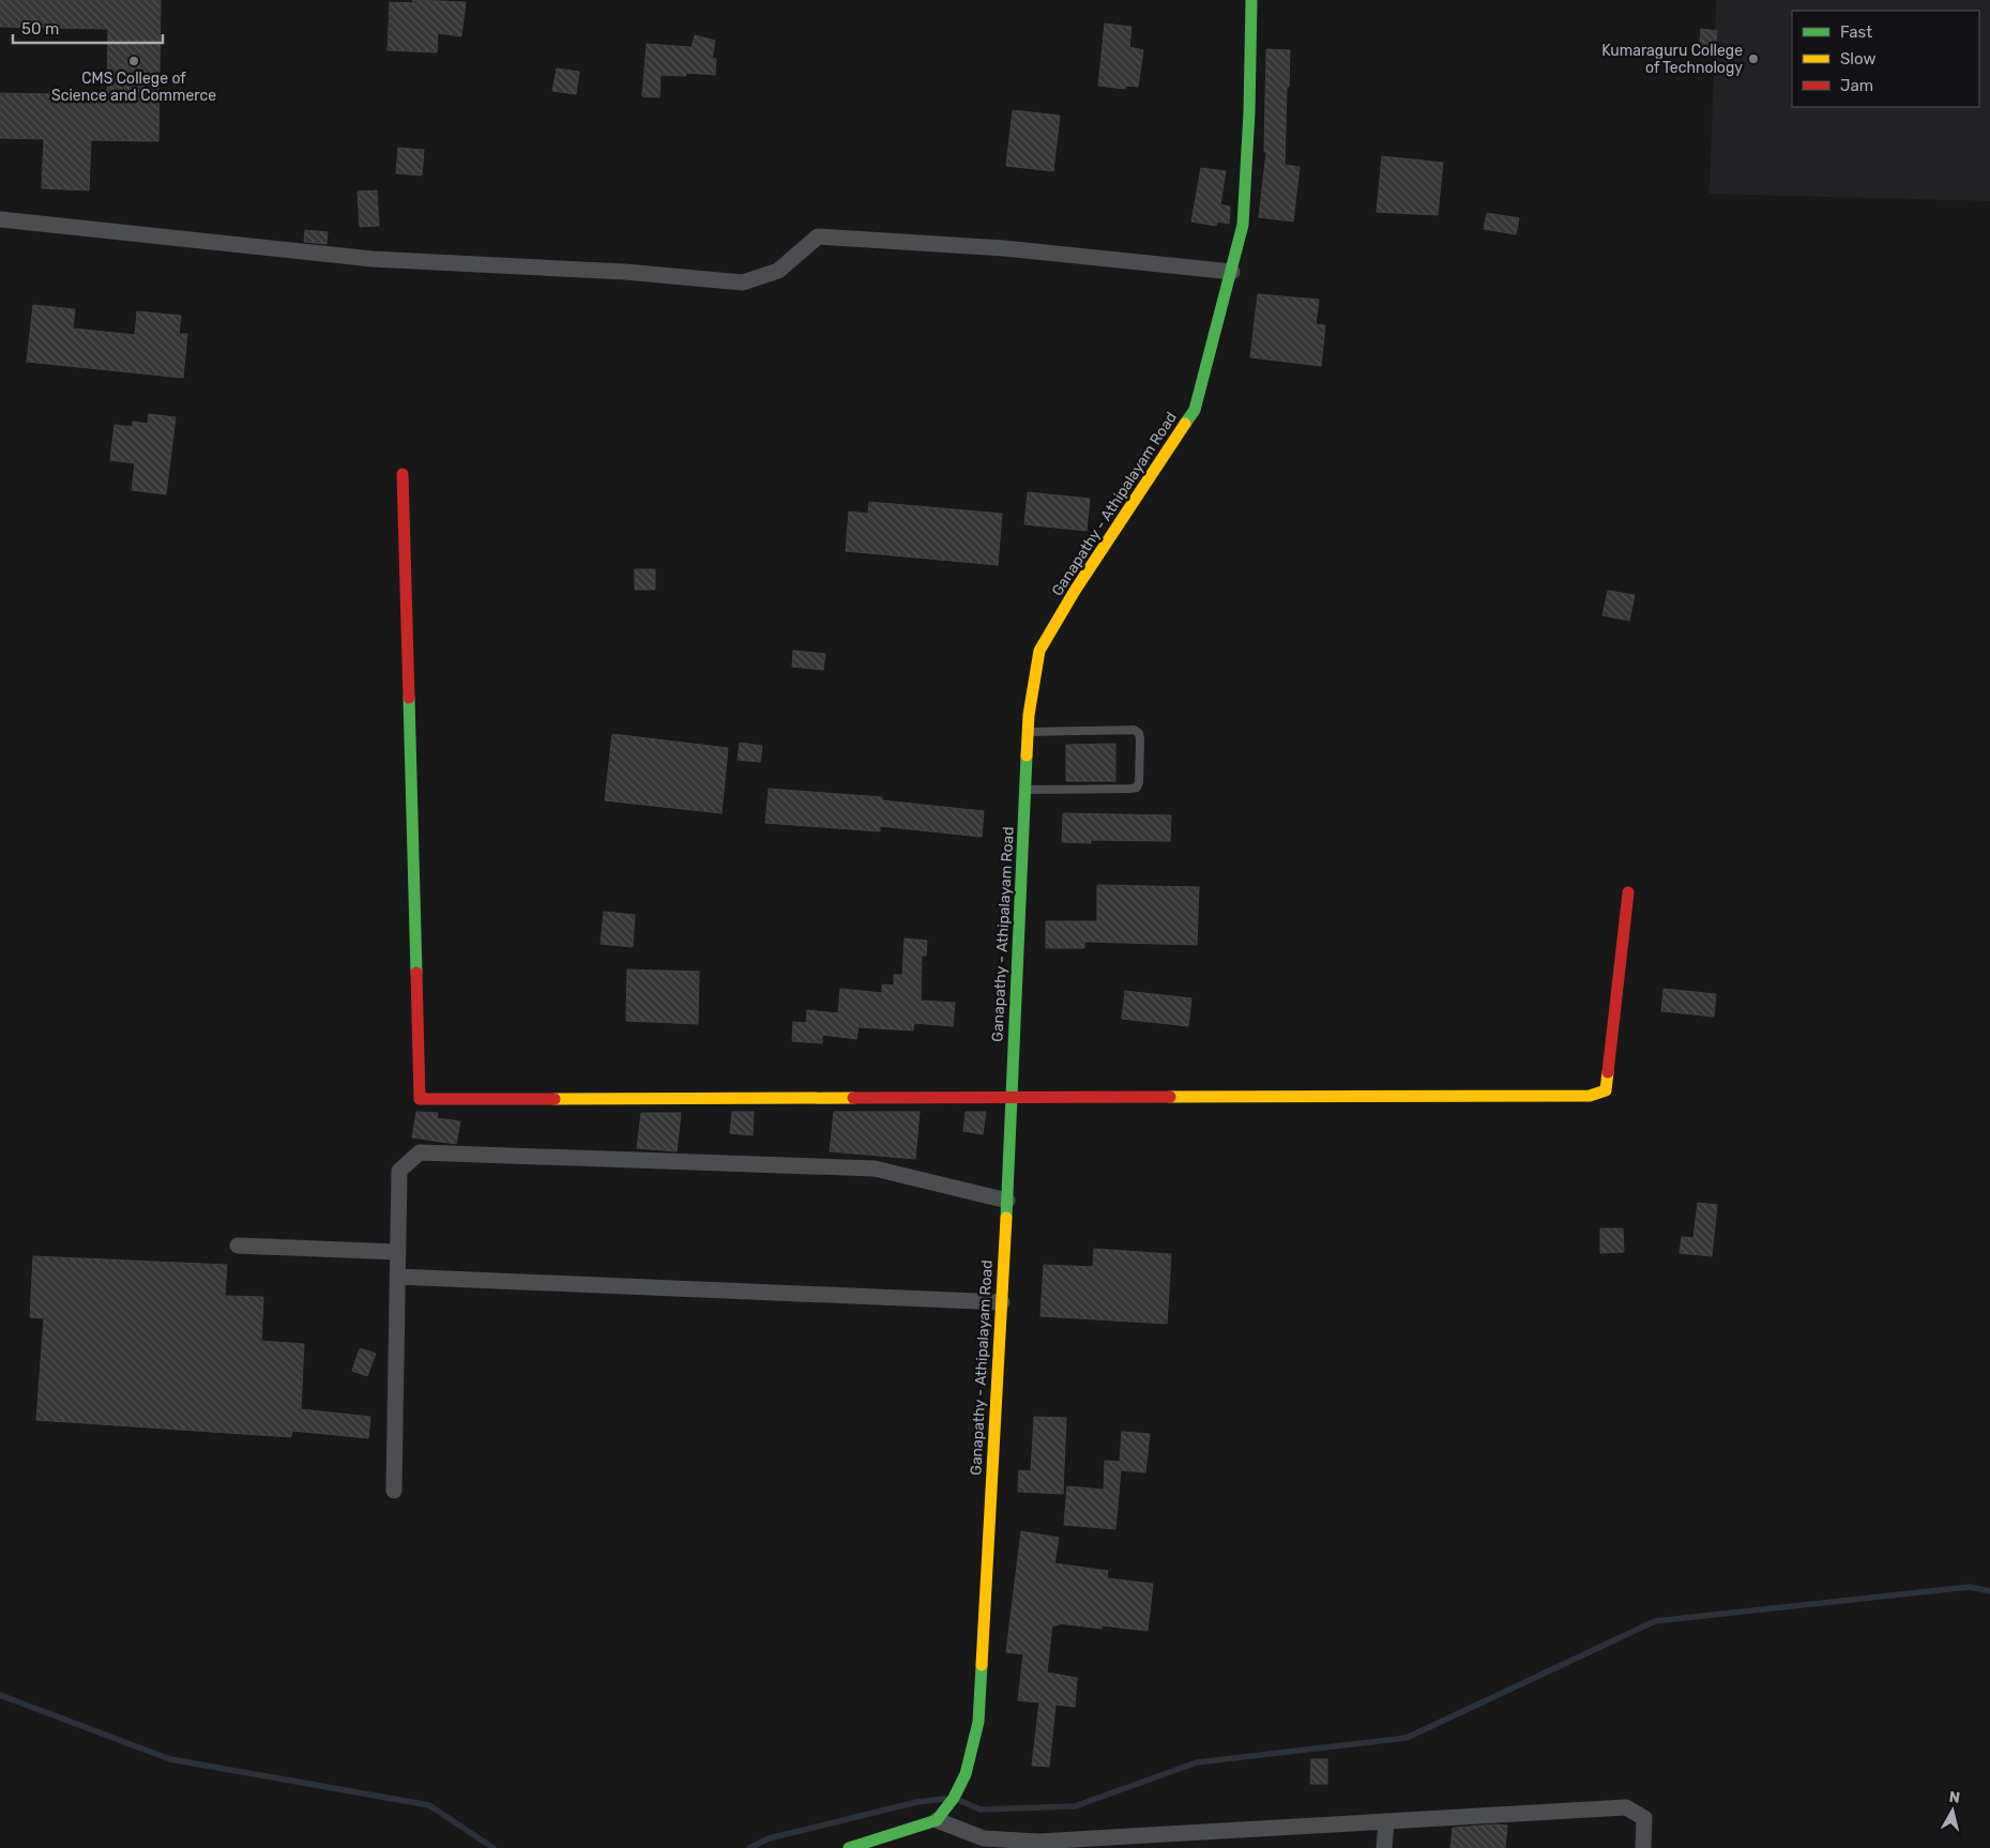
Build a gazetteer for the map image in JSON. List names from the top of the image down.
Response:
{
  "streets": {
    "street": ["Ganapathy - Athipalayam Road"]
  },
  "places": ["Kumaraguru College of Technology", "CMS College of Science and Commerce"],
  "legend": ["Fast", "Slow", "Jam"],
  "scale_bar": "50 m",
  "north": "top"
}
